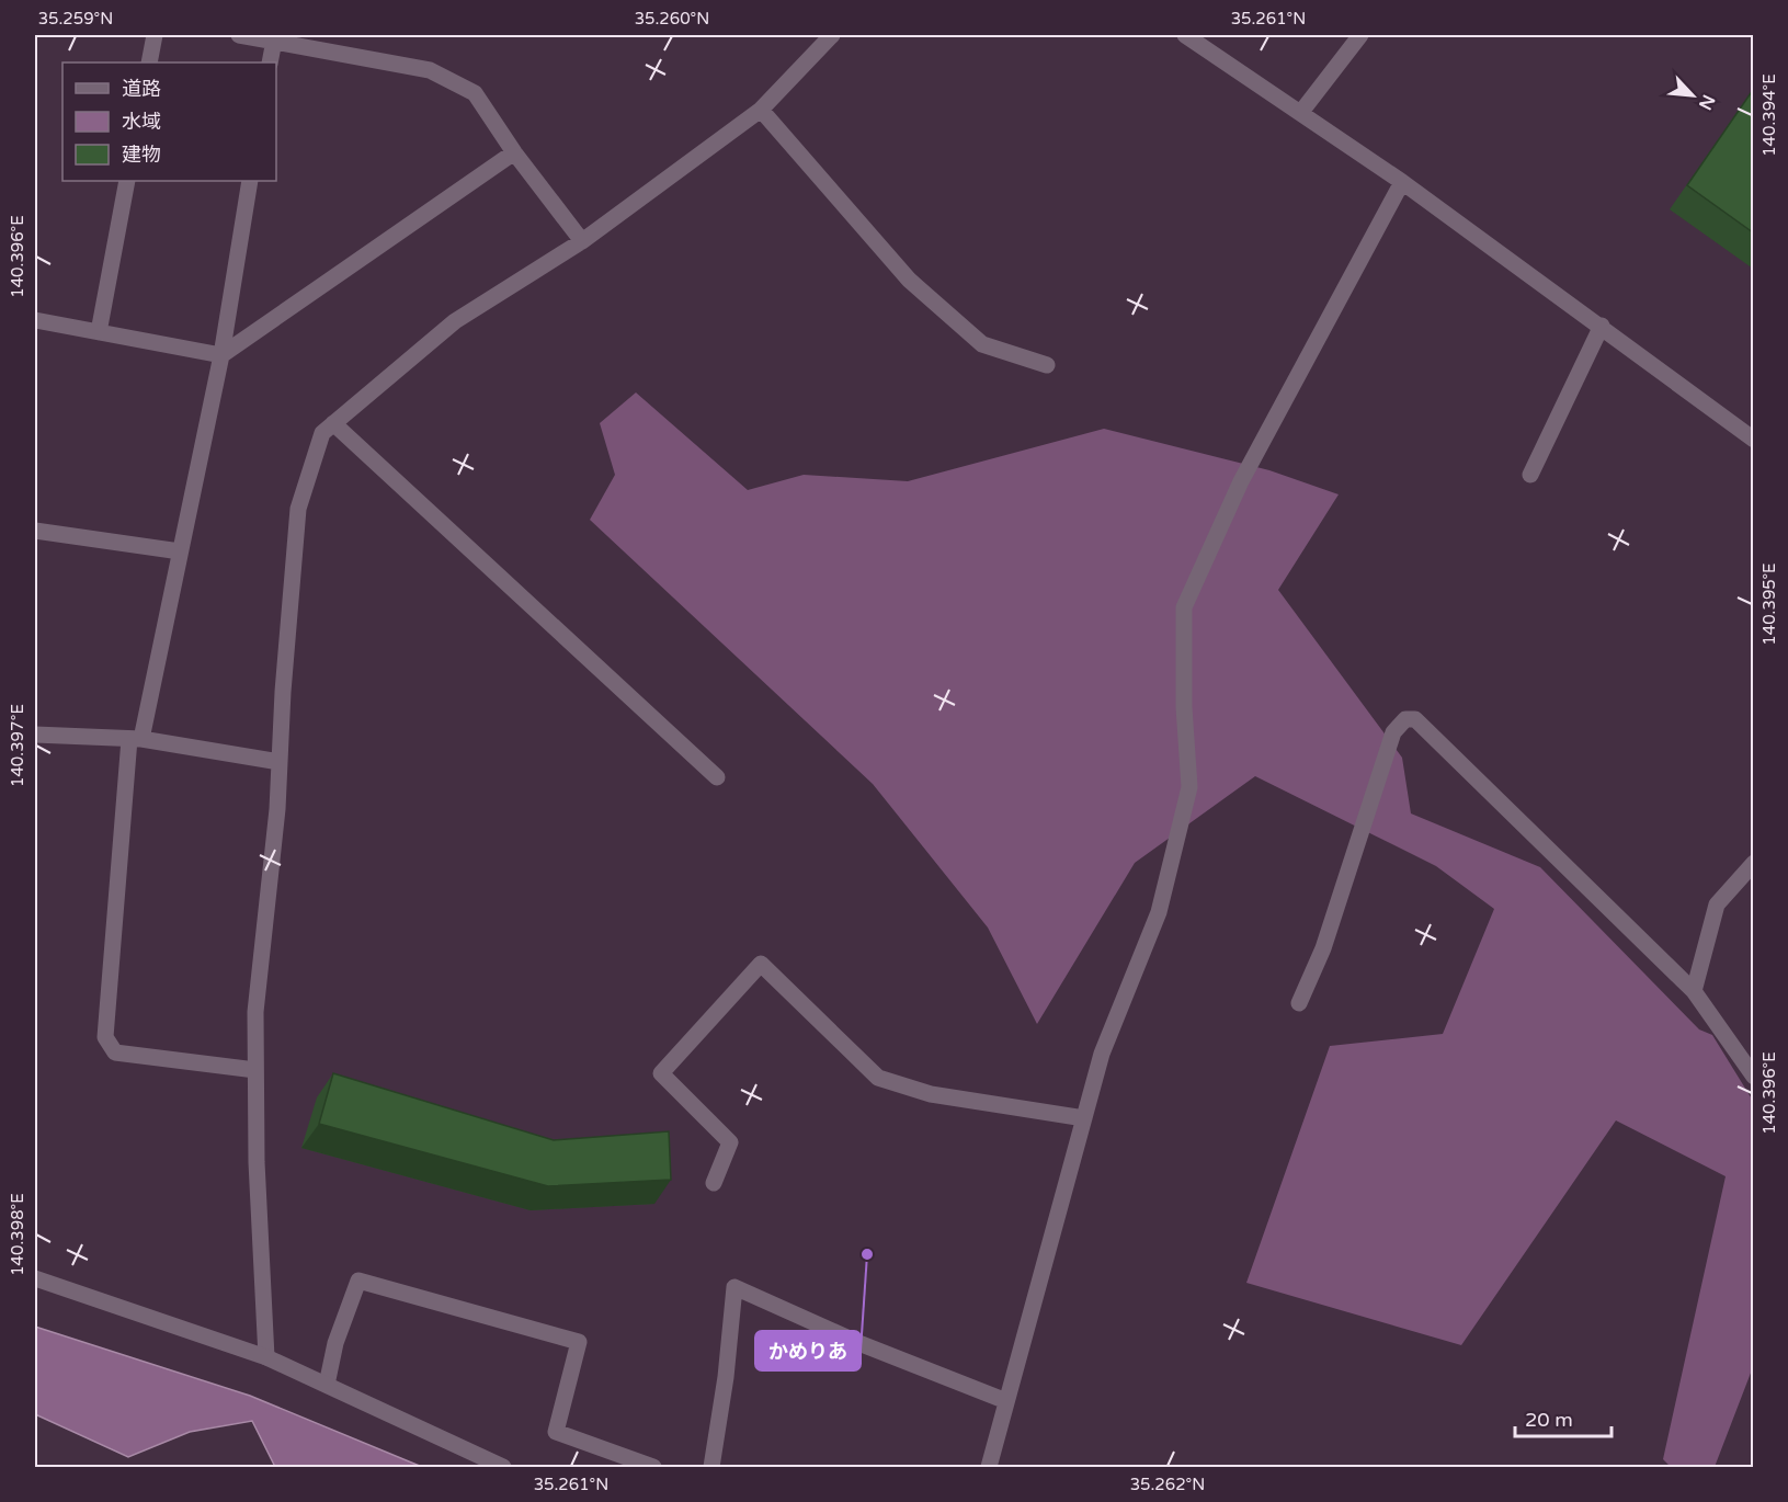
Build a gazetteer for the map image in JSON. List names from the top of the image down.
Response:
{
  "places": ["かめりあ"],
  "legend": ["道路", "水域", "建物"],
  "scale_bar": "20 m",
  "north": "bottom right",
  "coordinates": [
    "35.259°N",
    "35.260°N",
    "35.261°N",
    "140.394°E",
    "140.396°E",
    "140.395°E",
    "140.397°E",
    "140.398°E",
    "35.262°N"
  ]
}
